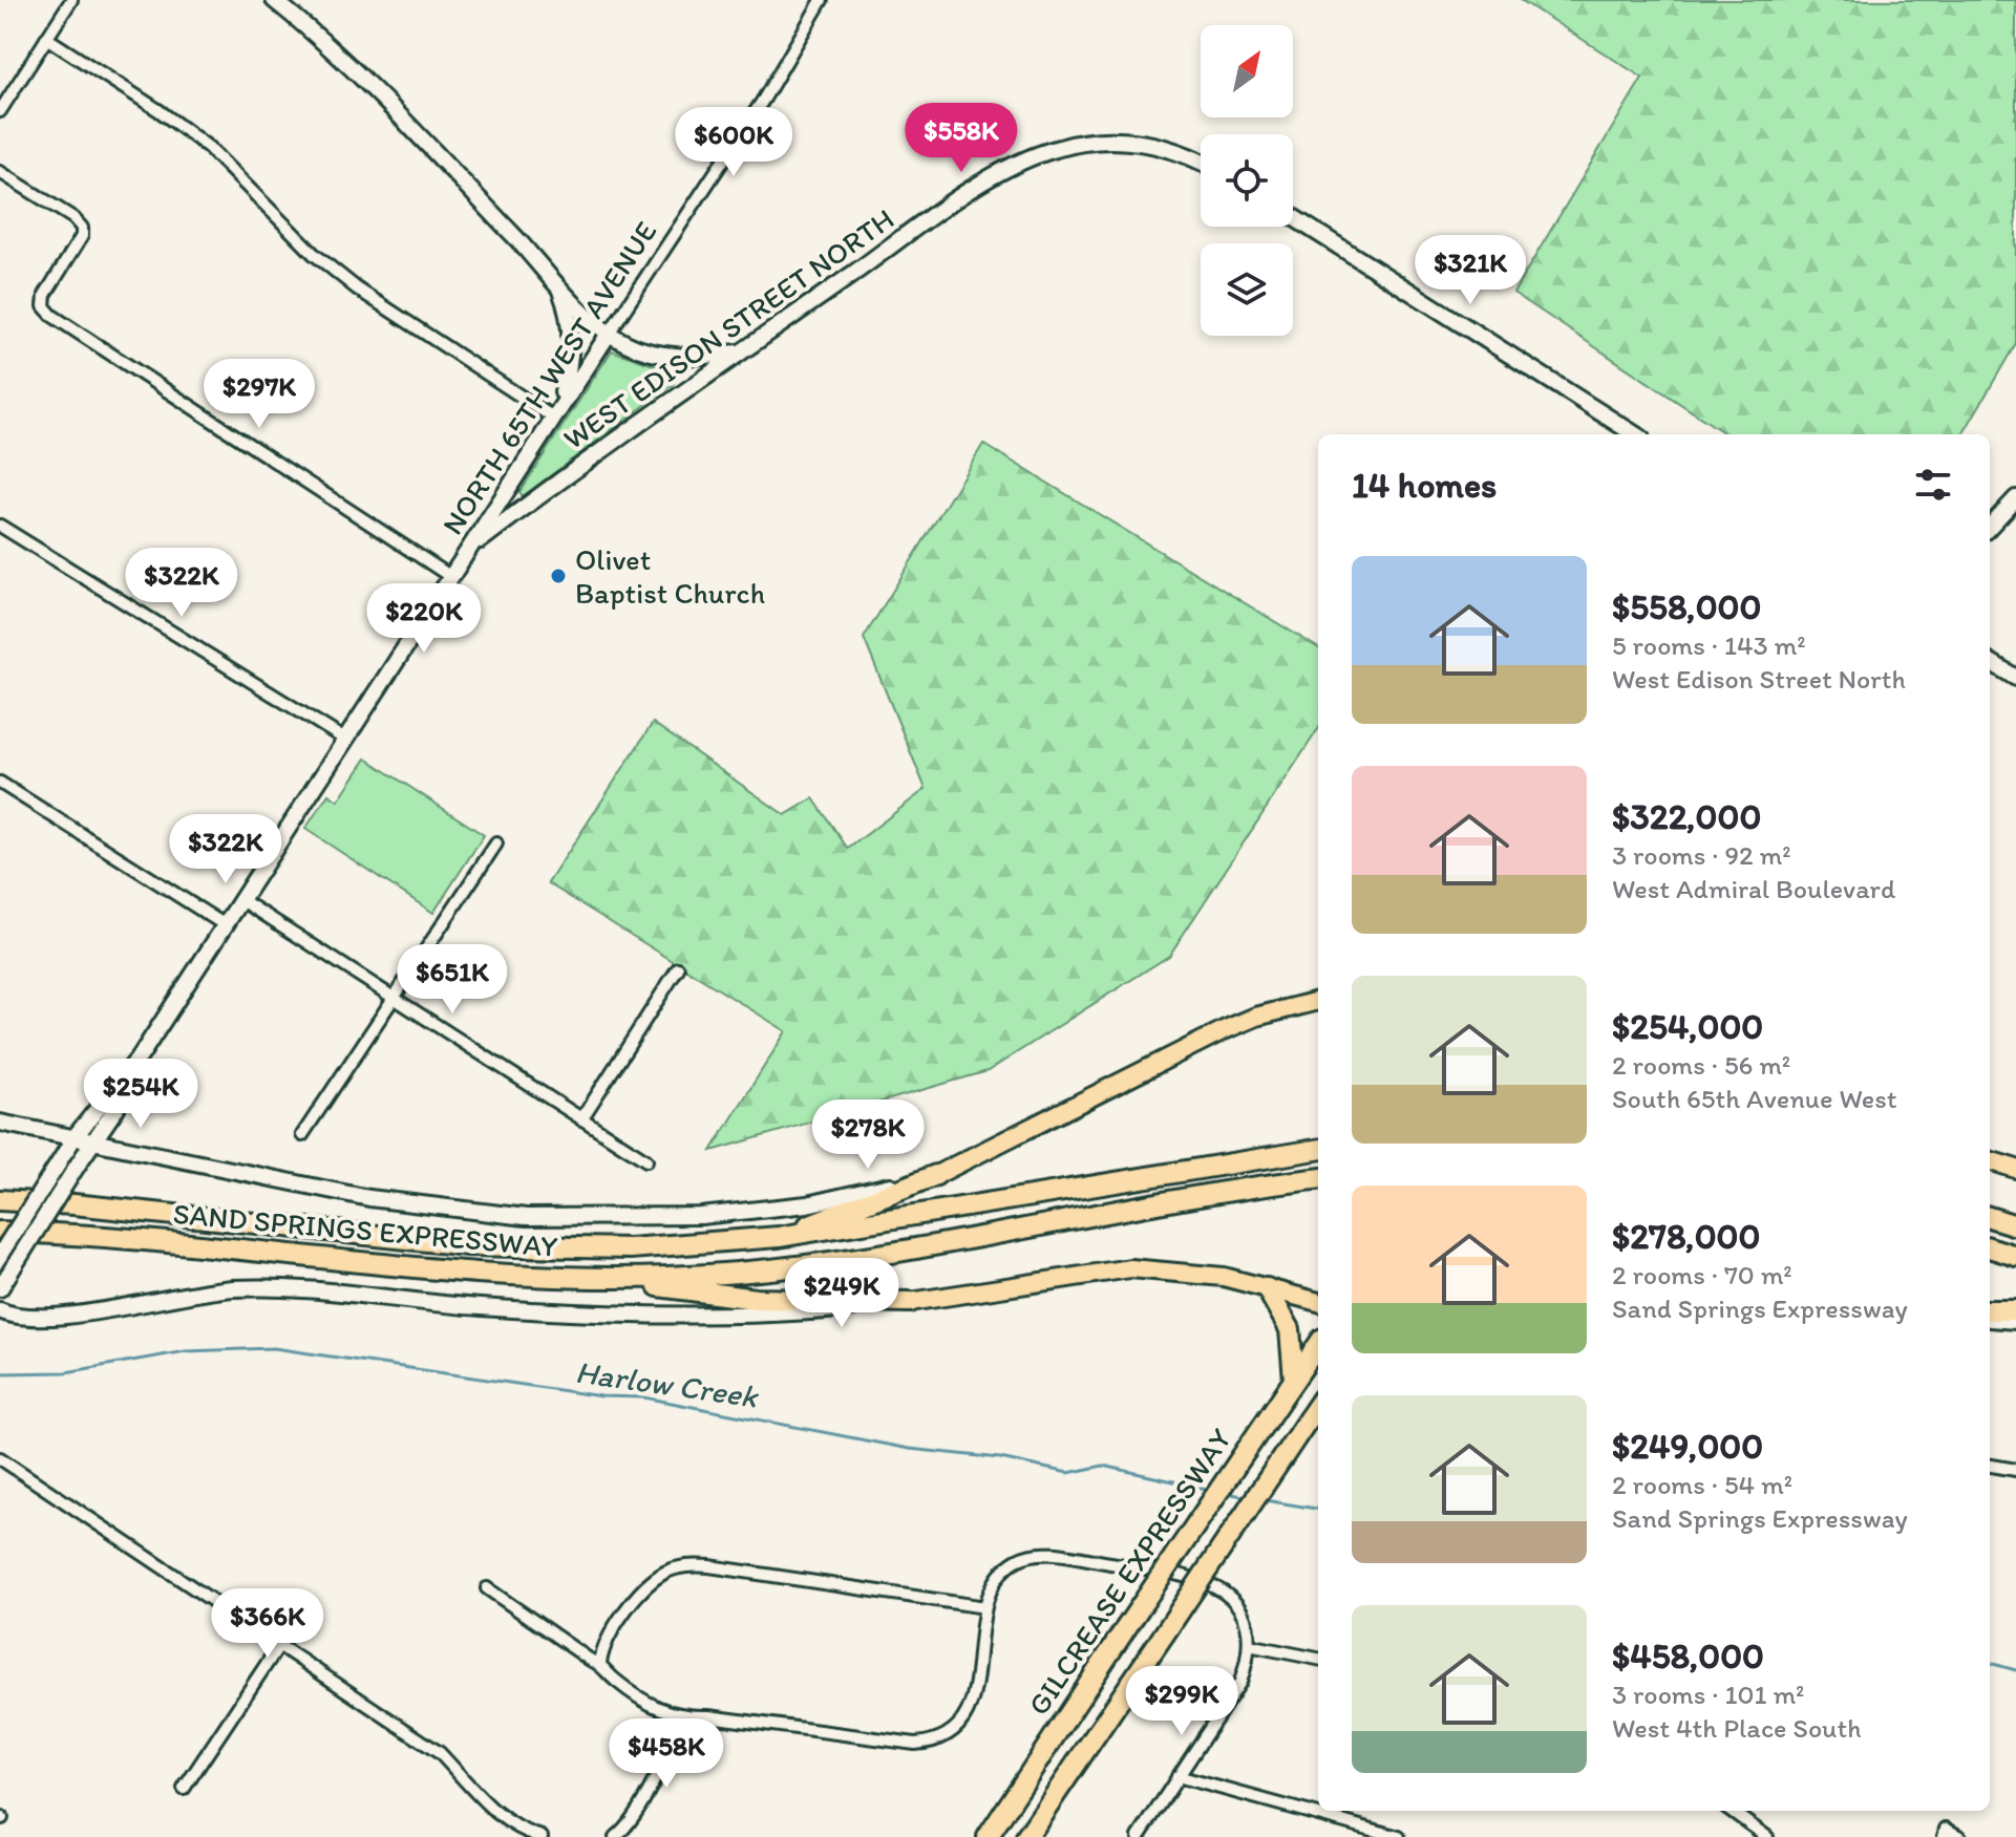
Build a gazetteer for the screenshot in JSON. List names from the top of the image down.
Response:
{
  "streets": {
    "highway": ["SAND SPRINGS EXPRESSWAY", "GILCREASE EXPRESSWAY"],
    "street": ["WEST EDISON STREET NORTH", "NORTH 65TH WEST AVENUE"]
  },
  "crossings": [
    ["WEST EDISON STREET NORTH", "NORTH 65TH WEST AVENUE"]
  ],
  "water": ["Harlow Creek"],
  "places": ["Olivet Baptist Church"],
  "north": "top right",
  "page": {
    "price": [
      "$558K",
      "$600K",
      "$321K",
      "$297K",
      "$322K",
      "$220K",
      "$322K",
      "$651K",
      "$254K",
      "$278K",
      "$249K",
      "$366K",
      "$299K",
      "$458K"
    ],
    "heading": "14 homes",
    "list": [
      {
        "name": "$558,000",
        "note": "5 rooms · 143 m² · West Edison Street North"
      },
      {
        "name": "$322,000",
        "note": "3 rooms · 92 m² · West Admiral Boulevard"
      },
      {
        "name": "$254,000",
        "note": "2 rooms · 56 m² · South 65th Avenue West"
      },
      {
        "name": "$278,000",
        "note": "2 rooms · 70 m² · Sand Springs Expressway"
      },
      {
        "name": "$249,000",
        "note": "2 rooms · 54 m² · Sand Springs Expressway"
      },
      {
        "name": "$458,000",
        "note": "3 rooms · 101 m² · West 4th Place South"
      }
    ]
  }
}
